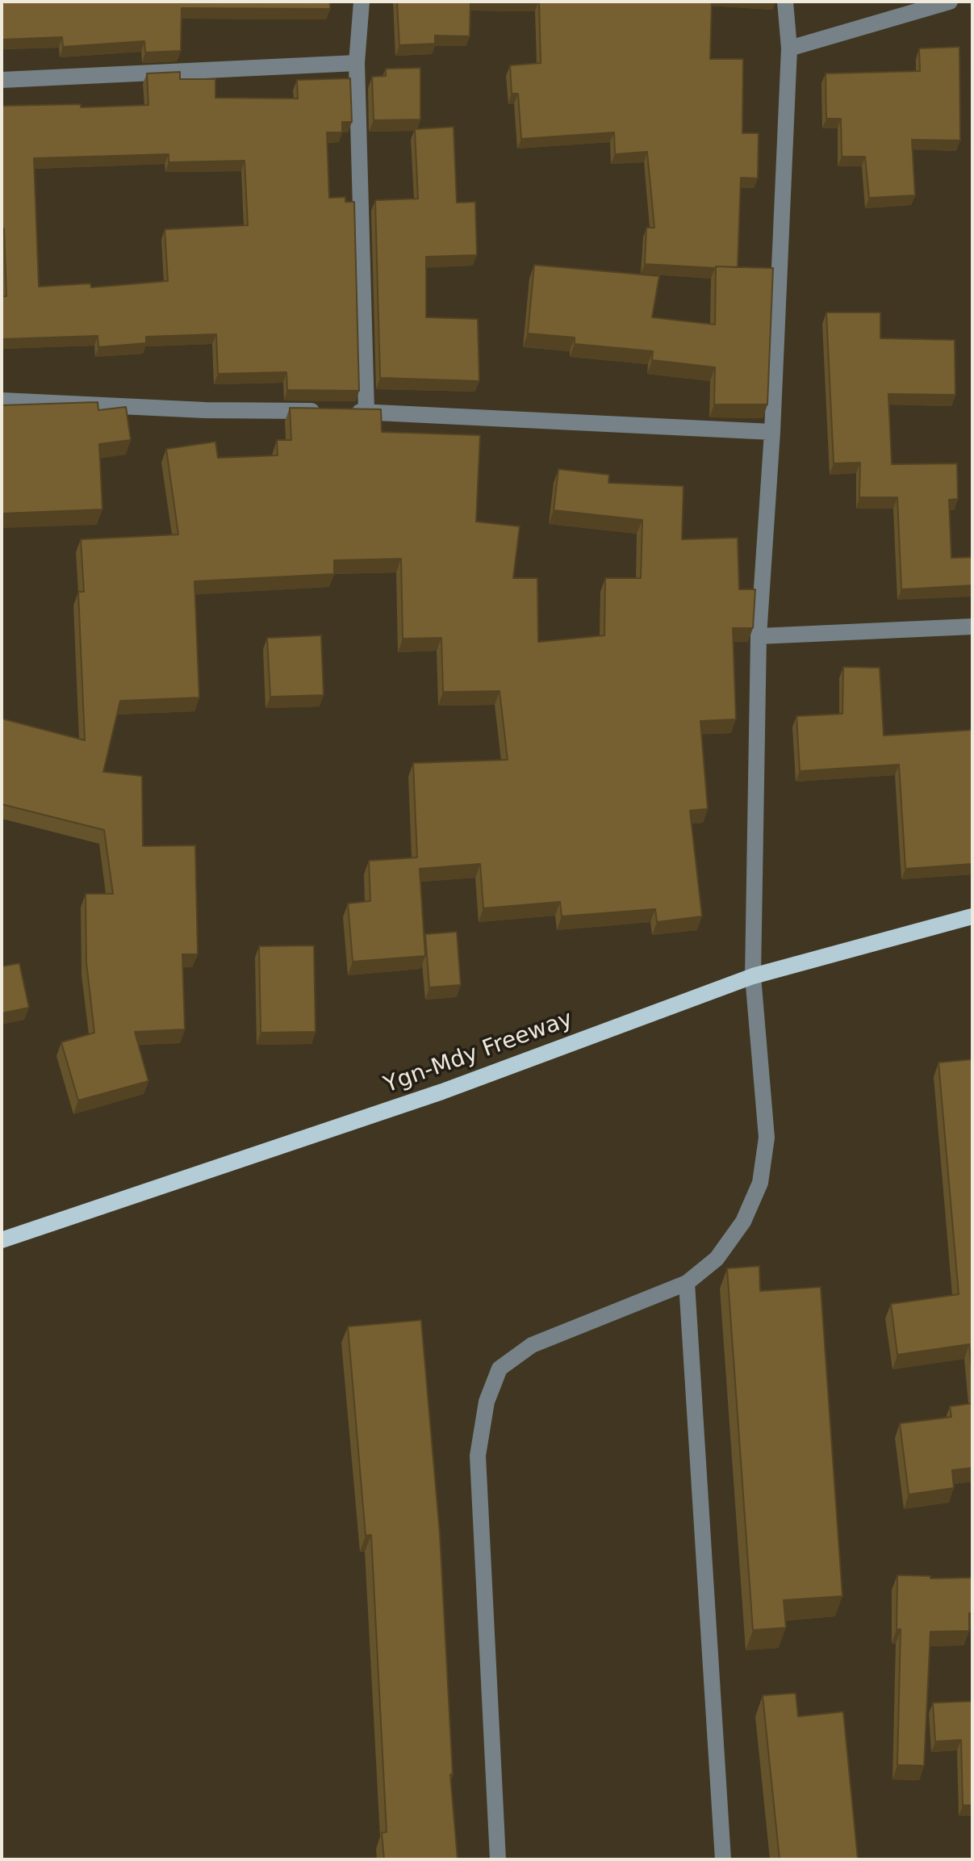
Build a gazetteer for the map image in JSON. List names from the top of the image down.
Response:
{
  "streets": {
    "main road": ["Ygn-Mdy Freeway"]
  }
}
